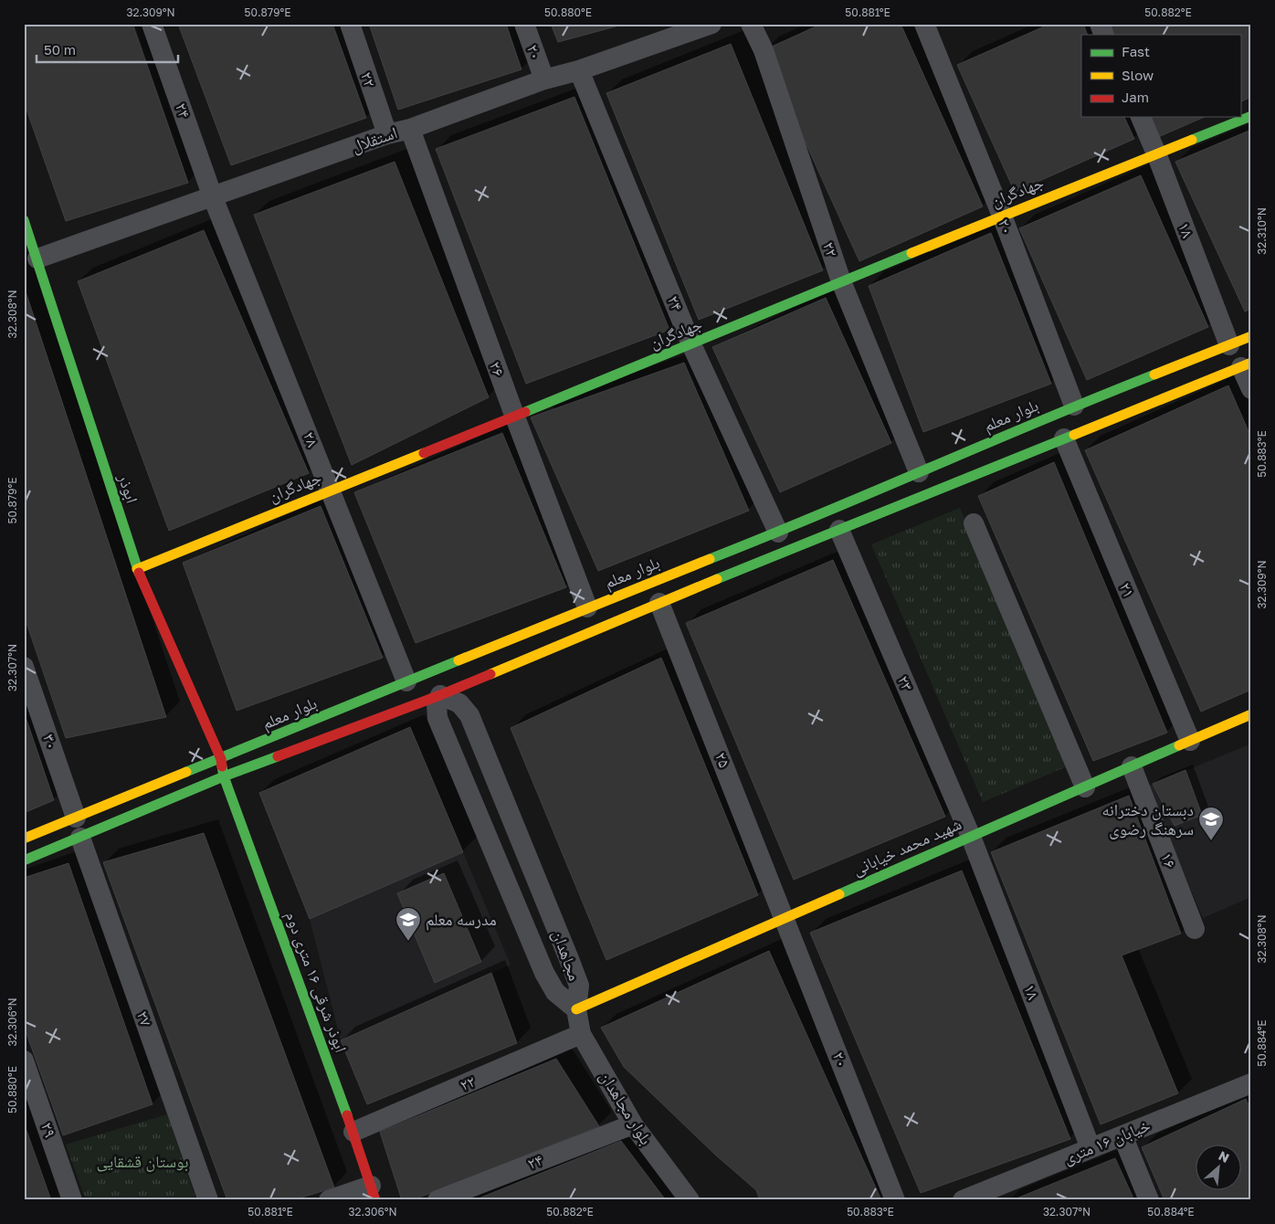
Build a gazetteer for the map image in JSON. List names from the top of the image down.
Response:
{
  "streets": {
    "street": [
      "۲۰",
      "۲۲",
      "۲۴",
      "استقلال",
      "جهادگران",
      "۱۸",
      "۲۶",
      "بلوار معلم",
      "۲۸",
      "ابوذر",
      "۲۱",
      "۲۳",
      "۳۰",
      "۲۵",
      "شهید محمد خیابانی",
      "۱۶",
      "مجاهدان",
      "ابوذر شرقی ۱۶ متری دوم",
      "۲۷",
      "بلوار مجاهدان",
      "۲۹",
      "خیابان ۱۶ متری"
    ]
  },
  "crossings": [
    ["۲۰", "استقلال"],
    ["۲۰", "جهادگران"],
    ["۲۰", "بلوار معلم"],
    ["۲۰", "۲۵"],
    ["۲۰", "شهید محمد خیابانی"],
    ["۲۲", "استقلال"],
    ["۲۲", "جهادگران"],
    ["۲۲", "بلوار معلم"],
    ["۲۲", "ابوذر شرقی ۱۶ متری دوم"],
    ["۲۲", "بلوار مجاهدان"],
    ["۲۴", "استقلال"],
    ["۲۴", "جهادگران"],
    ["۲۴", "بلوار معلم"],
    ["۲۴", "۲۸"],
    ["۲۴", "بلوار مجاهدان"],
    ["استقلال", "۲۶"],
    ["استقلال", "۲۸"],
    ["استقلال", "ابوذر"],
    ["جهادگران", "۱۸"],
    ["جهادگران", "۲۶"],
    ["جهادگران", "۲۸"],
    ["جهادگران", "ابوذر"],
    ["۱۸", "بلوار معلم"],
    ["۱۸", "۲۳"],
    ["۱۸", "شهید محمد خیابانی"],
    ["۱۸", "خیابان ۱۶ متری"],
    ["۲۶", "بلوار معلم"],
    ["بلوار معلم", "۲۸"],
    ["بلوار معلم", "ابوذر"],
    ["بلوار معلم", "۲۱"],
    ["بلوار معلم", "۲۳"],
    ["بلوار معلم", "۳۰"],
    ["بلوار معلم", "۲۵"],
    ["بلوار معلم", "مجاهدان"],
    ["بلوار معلم", "ابوذر شرقی ۱۶ متری دوم"],
    ["بلوار معلم", "۲۷"],
    ["ابوذر", "ابوذر شرقی ۱۶ متری دوم"],
    ["۲۱", "شهید محمد خیابانی"],
    ["۲۳", "شهید محمد خیابانی"],
    ["۲۵", "شهید محمد خیابانی"],
    ["شهید محمد خیابانی", "۱۶"],
    ["شهید محمد خیابانی", "مجاهدان"],
    ["شهید محمد خیابانی", "بلوار مجاهدان"],
    ["مجاهدان", "بلوار مجاهدان"]
  ],
  "parks": ["بوستان قشقایی"],
  "places": {
    "school or university": ["دبستان دخترانه سرهنگ رضوی", "مدرسه معلم"]
  },
  "legend": ["Fast", "Slow", "Jam"],
  "scale_bar": "50 m",
  "north": "top right",
  "coordinates": [
    "32.309°N",
    "50.879°E",
    "50.880°E",
    "50.881°E",
    "50.882°E",
    "32.310°N",
    "32.308°N",
    "50.883°E",
    "32.307°N",
    "32.306°N",
    "50.884°E"
  ]
}
